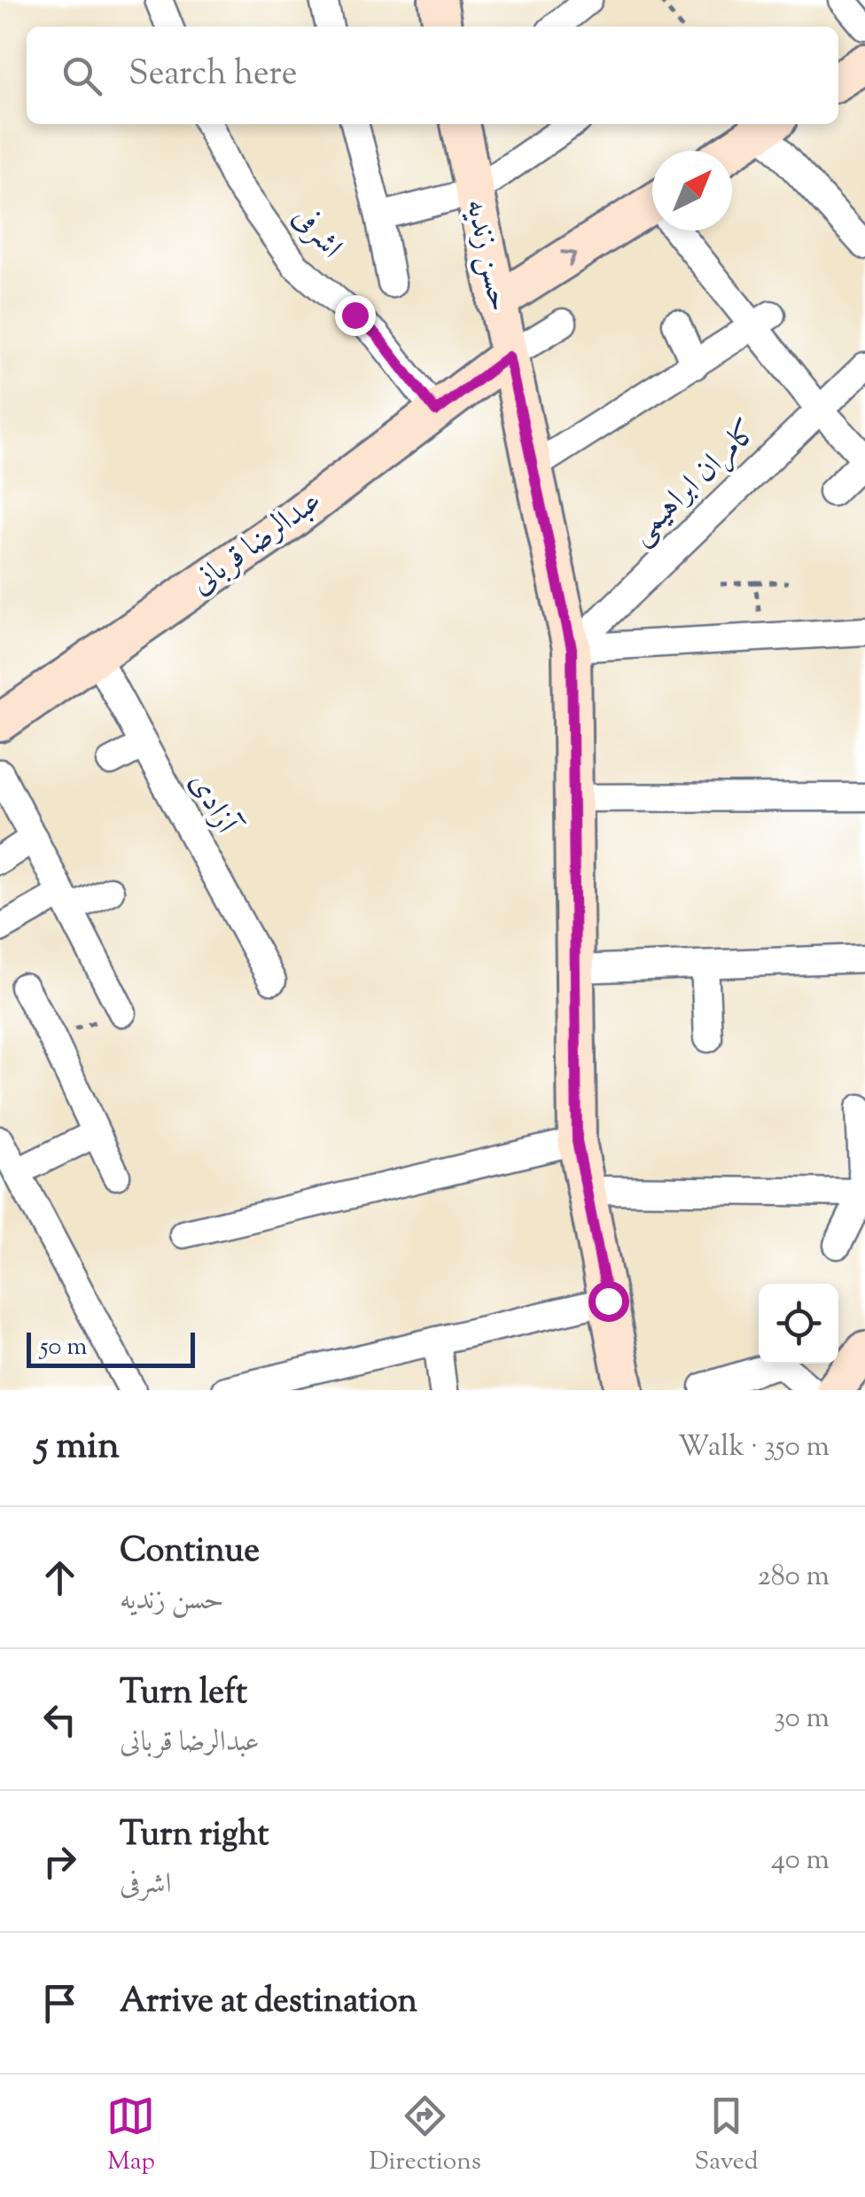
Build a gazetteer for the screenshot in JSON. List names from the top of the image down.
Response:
{
  "streets": {
    "street": [
      "اشرفی",
      "حسن زندیه",
      "کامران ابراهیمی",
      "عبدالرضا قربانی",
      "آزادی"
    ]
  },
  "crossings": [
    ["اشرفی", "عبدالرضا قربانی"],
    ["حسن زندیه", "کامران ابراهیمی"],
    ["حسن زندیه", "عبدالرضا قربانی"],
    ["عبدالرضا قربانی", "آزادی"]
  ],
  "scale_bar": "50 m",
  "north": "top right",
  "page": {
    "search": "Search here",
    "scale": "50 m",
    "heading": ["5 min", "Walk · 350 m"],
    "list": [
      ["Continue", "حسن زندیه", "280 m"],
      ["Turn left", "عبدالرضا قربانی", "30 m"],
      ["Turn right", "اشرفی", "40 m"],
      "Arrive at destination"
    ],
    "nav": ["Map", "Directions", "Saved"]
  }
}
